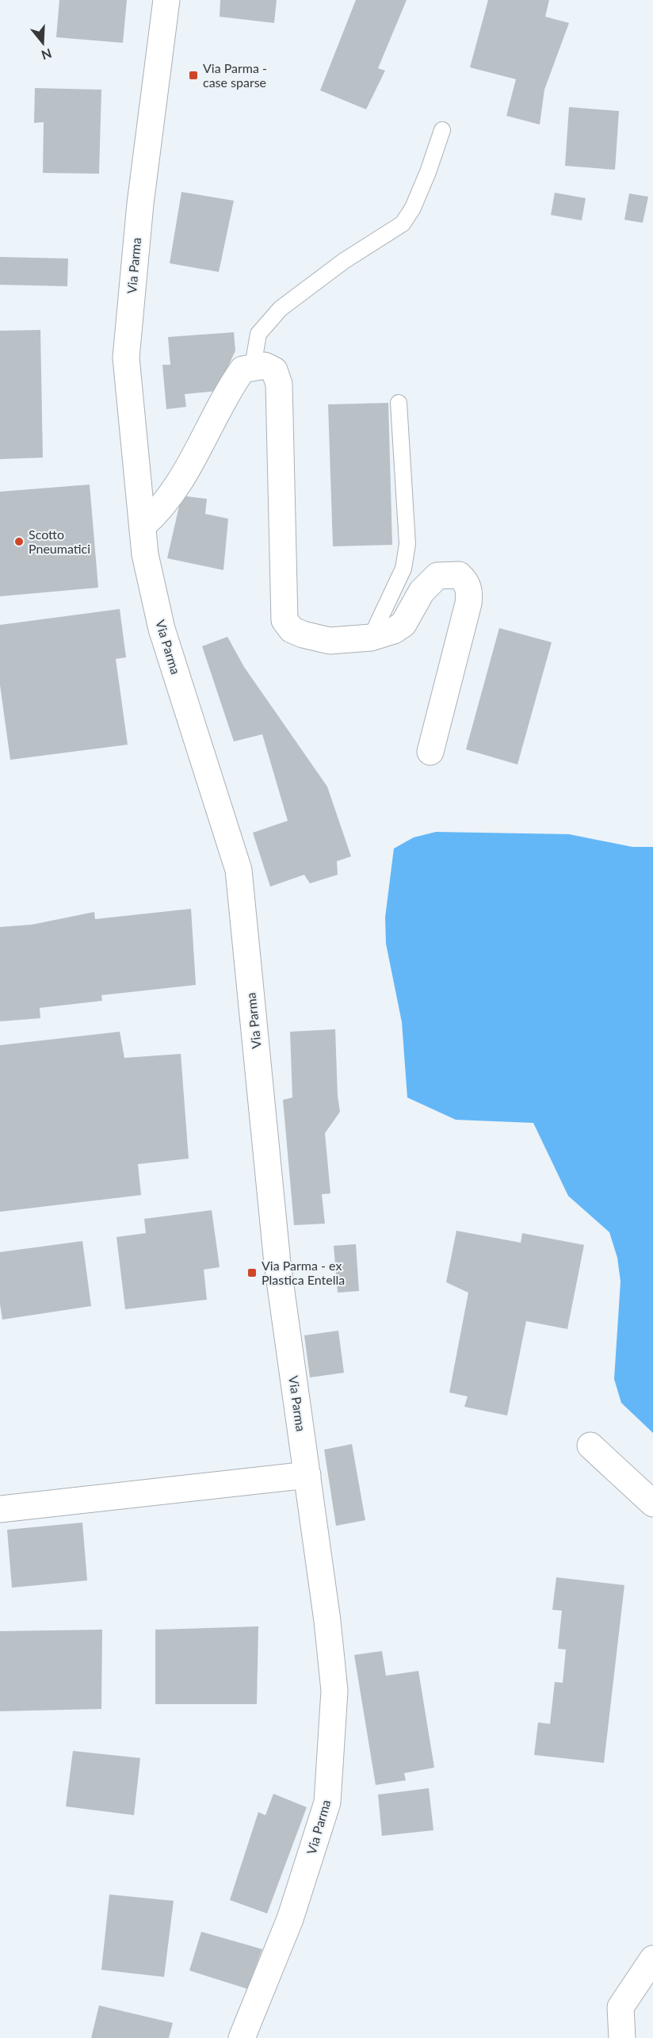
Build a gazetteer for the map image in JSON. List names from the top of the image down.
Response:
{
  "streets": {
    "main road": ["Via Parma"]
  },
  "places": {
    "transit": ["Via Parma - case sparse", "Via Parma - ex Plastica Entella"],
    "other": ["Scotto Pneumatici"]
  },
  "north": "bottom"
}
